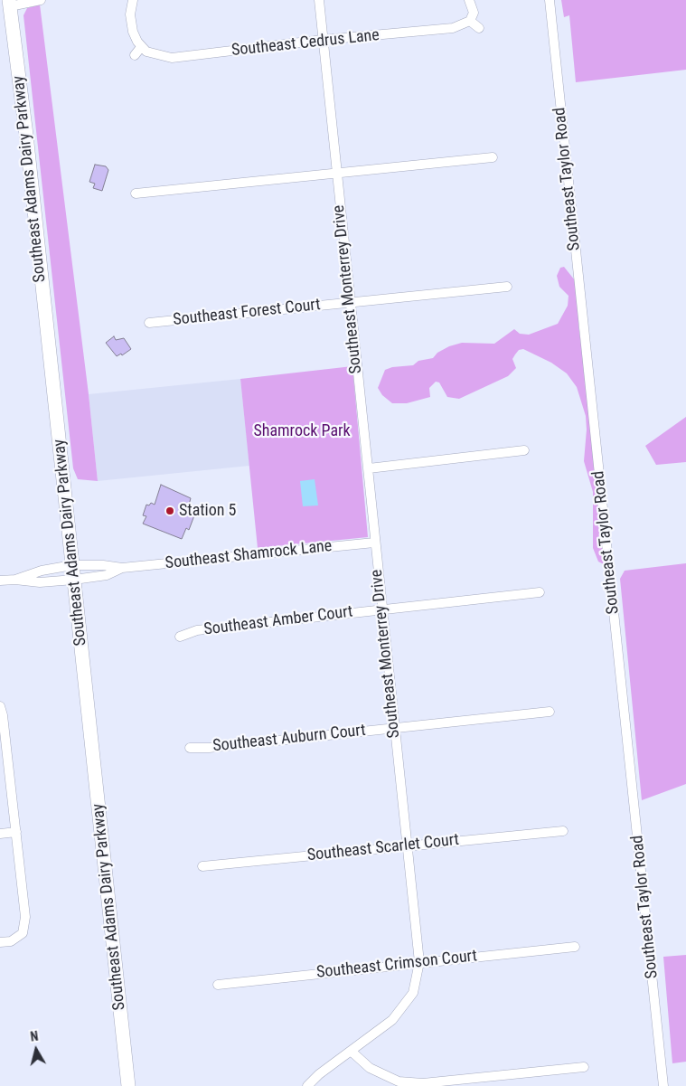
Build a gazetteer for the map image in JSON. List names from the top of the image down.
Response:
{
  "streets": {
    "main road": ["Southeast Adams Dairy Parkway"],
    "street": [
      "Southeast Cedrus Lane",
      "Southeast Taylor Road",
      "Southeast Monterrey Drive",
      "Southeast Forest Court",
      "Southeast Shamrock Lane",
      "Southeast Amber Court",
      "Southeast Auburn Court",
      "Southeast Scarlet Court",
      "Southeast Crimson Court"
    ]
  },
  "crossings": [
    ["Southeast Cedrus Lane", "Southeast Monterrey Drive"],
    ["Southeast Adams Dairy Parkway", "Southeast Shamrock Lane"],
    ["Southeast Monterrey Drive", "Southeast Forest Court"],
    ["Southeast Monterrey Drive", "Southeast Shamrock Lane"],
    ["Southeast Monterrey Drive", "Southeast Amber Court"],
    ["Southeast Monterrey Drive", "Southeast Auburn Court"],
    ["Southeast Monterrey Drive", "Southeast Scarlet Court"],
    ["Southeast Monterrey Drive", "Southeast Crimson Court"]
  ],
  "parks": ["Shamrock Park"],
  "places": ["Station 5"],
  "north": "top"
}
